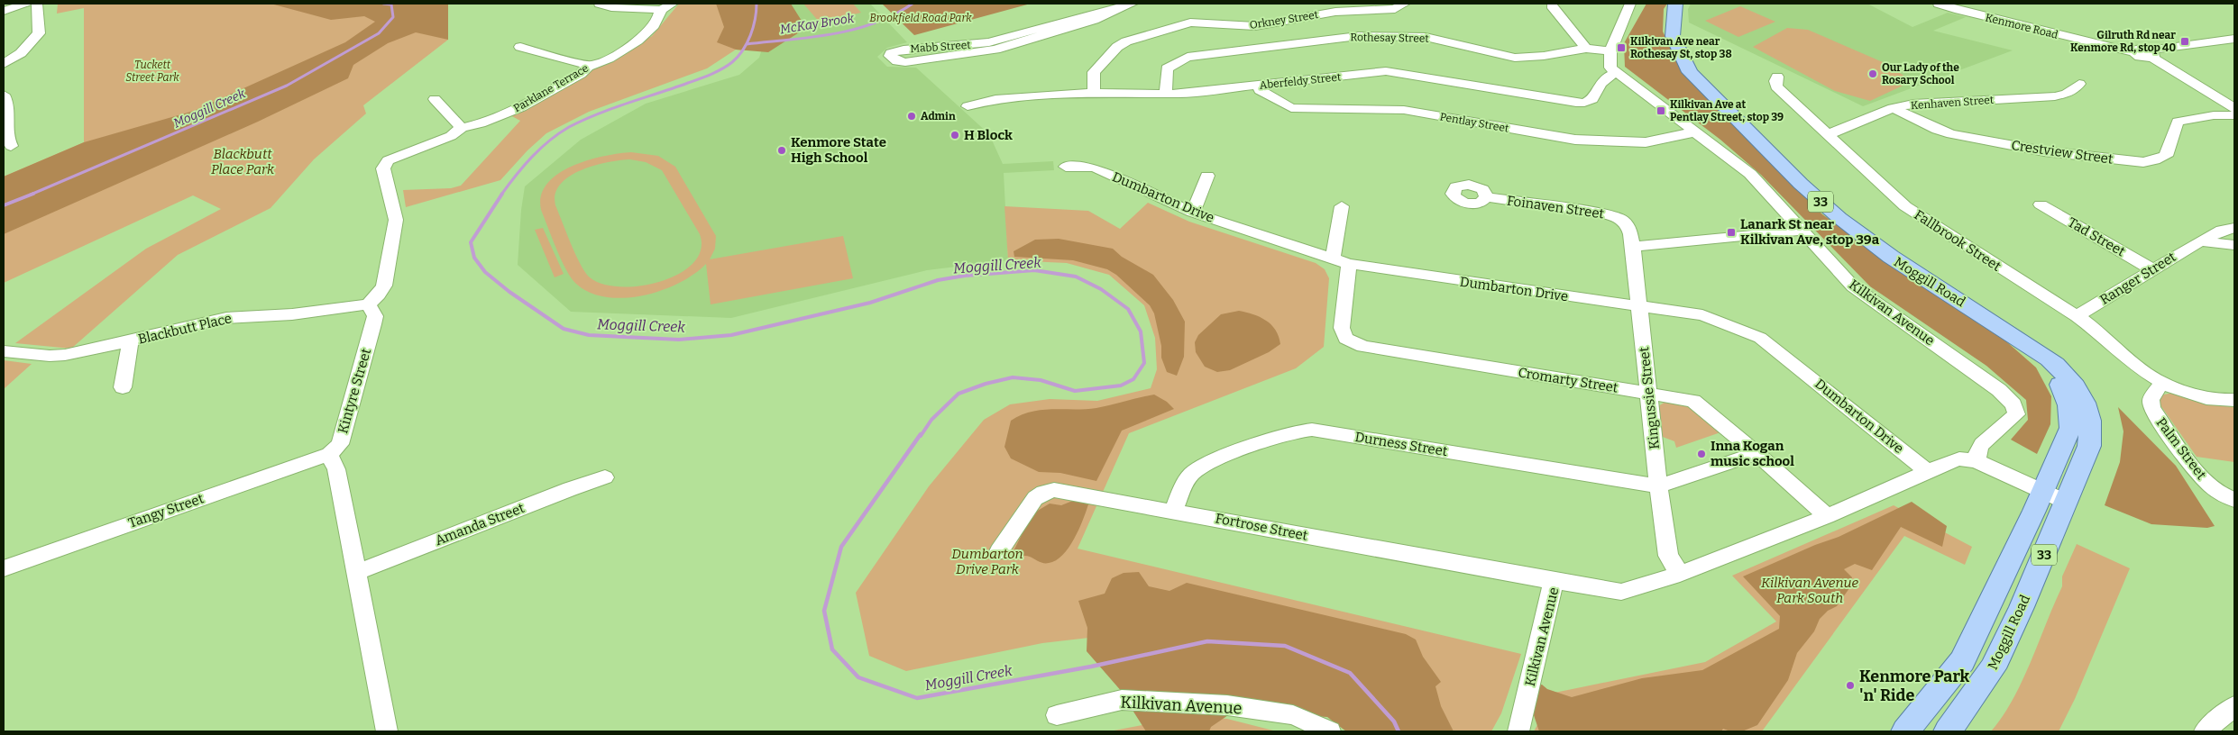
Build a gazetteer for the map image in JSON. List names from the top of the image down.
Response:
{
  "streets": {
    "main road": ["33", "Moggill Road"],
    "street": [
      "Orkney Street",
      "Kenmore Road",
      "Rothesay Street",
      "Mabb Street",
      "Aberfeldy Street",
      "Parklane Terrace",
      "Kenhaven Street",
      "Pentlay Street",
      "Crestview Street",
      "Dumbarton Drive",
      "Foinaven Street",
      "Tad Street",
      "Fallbrook Street",
      "Ranger Street",
      "Kilkivan Avenue",
      "Blackbutt Place",
      "Cromarty Street",
      "Kintyre Street",
      "Kingussie Street",
      "Durness Street",
      "Palm Street",
      "Tangy Street",
      "Amanda Street",
      "Fortrose Street"
    ]
  },
  "crossings": [
    ["Orkney Street", "Aberfeldy Street"],
    ["Rothesay Street", "Aberfeldy Street"],
    ["Aberfeldy Street", "Pentlay Street"],
    ["Aberfeldy Street", "Kilkivan Avenue"],
    ["Parklane Terrace", "Blackbutt Place"],
    ["Parklane Terrace", "Kintyre Street"],
    ["Kenhaven Street", "Crestview Street"],
    ["Kenhaven Street", "Fallbrook Street"],
    ["Pentlay Street", "Kilkivan Avenue"],
    ["Dumbarton Drive", "Kilkivan Avenue"],
    ["Dumbarton Drive", "Cromarty Street"],
    ["Dumbarton Drive", "Kingussie Street"],
    ["Foinaven Street", "Kingussie Street"],
    ["Tad Street", "Ranger Street"],
    ["Fallbrook Street", "Ranger Street"],
    ["Fallbrook Street", "Palm Street"],
    ["Moggill Road", "Kilkivan Avenue"],
    ["Kilkivan Avenue", "Cromarty Street"],
    ["Kilkivan Avenue", "Kingussie Street"],
    ["Kilkivan Avenue", "Fortrose Street"],
    ["Blackbutt Place", "Kintyre Street"],
    ["Cromarty Street", "Kingussie Street"],
    ["Kintyre Street", "Tangy Street"],
    ["Kingussie Street", "Durness Street"],
    ["Durness Street", "Fortrose Street"]
  ],
  "water": ["McKay Brook", "Moggill Creek"],
  "parks": [
    "Brookfield Road Park",
    "Tuckett Street Park",
    "Blackbutt Place Park",
    "Dumbarton Drive Park",
    "Kilkivan Avenue Park South"
  ],
  "places": {
    "transit": [
      "Gilruth Rd near Kenmore Rd, stop 40",
      "Kilkivan Ave near Rothesay St, stop 38",
      "Kilkivan Ave at Pentlay Street, stop 39",
      "Lanark St near Kilkivan Ave, stop 39a"
    ],
    "other": [
      "Our Lady of the Rosary School",
      "Admin",
      "H Block",
      "Kenmore State High School",
      "Inna Kogan music school",
      "Kenmore Park 'n' Ride"
    ]
  }
}
